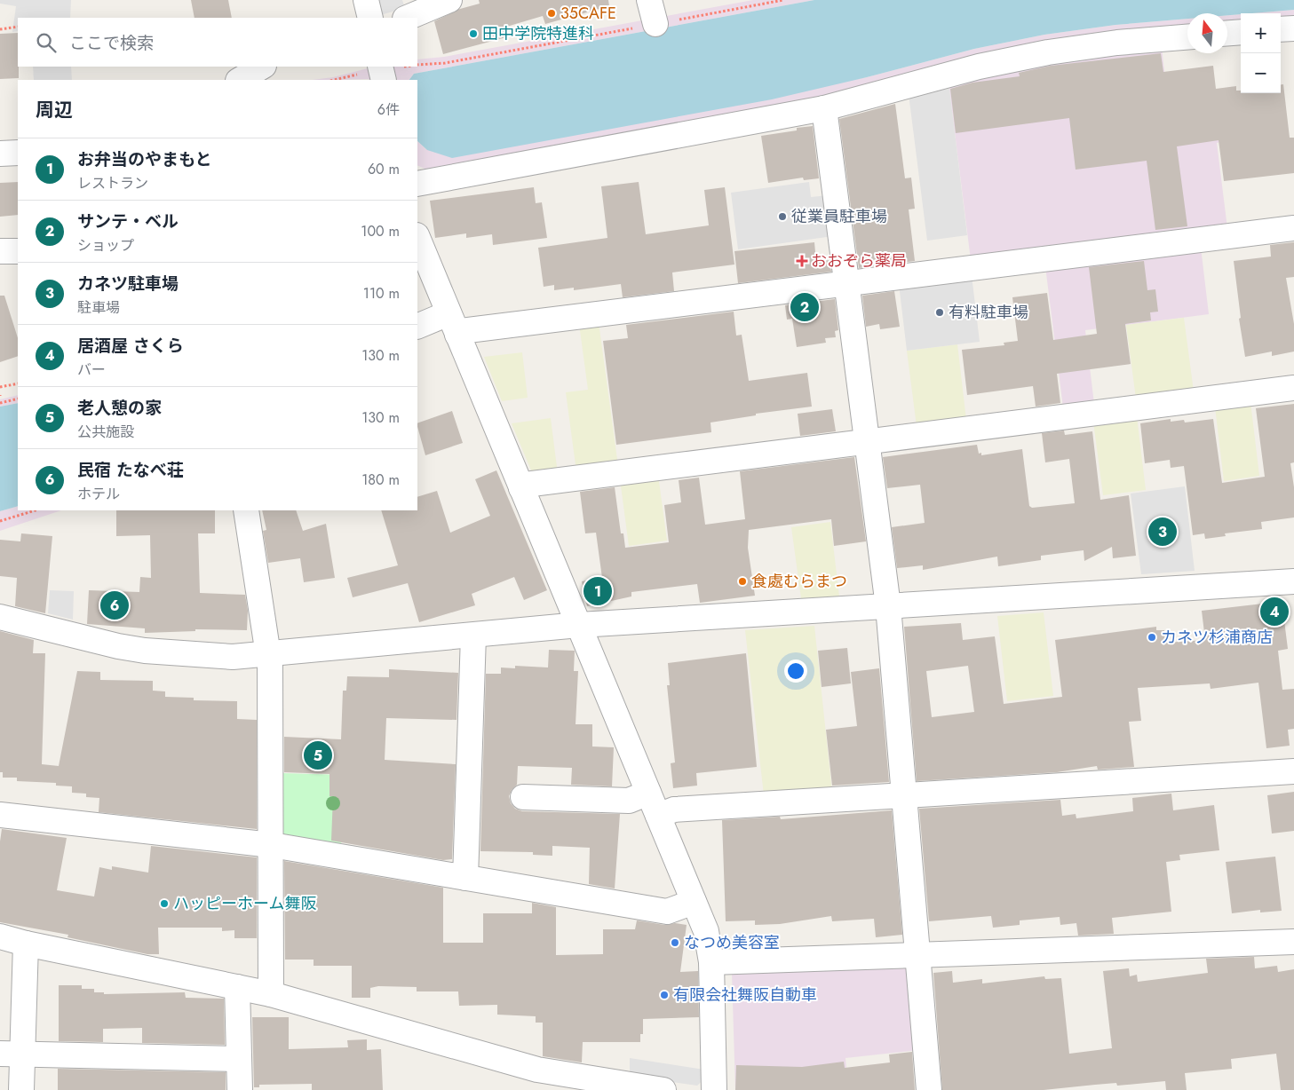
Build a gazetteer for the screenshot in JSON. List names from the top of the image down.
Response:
{
  "places": {
    "other": [
      "35CAFE",
      "田中学院特進科",
      "従業員駐車場",
      "有料駐車場",
      "食處むらまつ",
      "カネツ杉浦商店",
      "ハッピーホーム舞阪",
      "なつめ美容室",
      "有限会社舞阪自動車"
    ],
    "health": ["おおぞら薬局"]
  },
  "north": "top",
  "page": {
    "map_buttons": ["+", "−"],
    "search": "ここで検索",
    "heading": ["周辺", "6件"],
    "list": [
      {
        "mark": "1",
        "name": "お弁当のやまもと",
        "note": "レストラン",
        "value": "60 m"
      },
      {
        "mark": "2",
        "name": "サンテ・ベル",
        "note": "ショップ",
        "value": "100 m"
      },
      {
        "mark": "3",
        "name": "カネツ駐車場",
        "note": "駐車場",
        "value": "110 m"
      },
      {
        "mark": "4",
        "name": "居酒屋 さくら",
        "note": "バー",
        "value": "130 m"
      },
      {
        "mark": "5",
        "name": "老人憩の家",
        "note": "公共施設",
        "value": "130 m"
      },
      {
        "mark": "6",
        "name": "民宿 たなべ荘",
        "note": "ホテル",
        "value": "180 m"
      }
    ],
    "pins": [
      "2",
      "3",
      "1",
      "6",
      "4",
      "5"
    ]
  }
}
